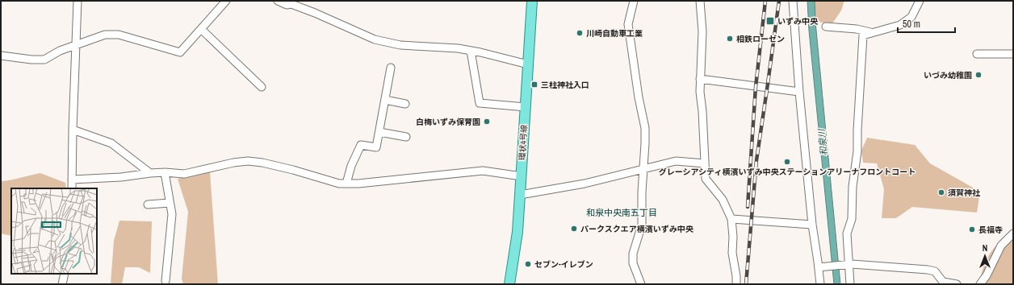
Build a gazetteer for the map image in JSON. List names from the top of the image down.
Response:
{
  "streets": {
    "main road": ["環状4号線"]
  },
  "districts": ["和泉中央南五丁目"],
  "water": ["和泉川"],
  "places": {
    "transit": ["いずみ中央", "三柱神社入口"],
    "other": [
      "川崎自動車工業",
      "相鉄ローゼン",
      "いづみ幼稚園",
      "白梅いずみ保育園",
      "グレーシアシティ横濱いずみ中央ステーションアリーナフロントコート",
      "須賀神社",
      "パークスクエア横濱いずみ中央",
      "長福寺",
      "セブン-イレブン"
    ]
  },
  "scale_bar": "50 m",
  "north": "top"
}
